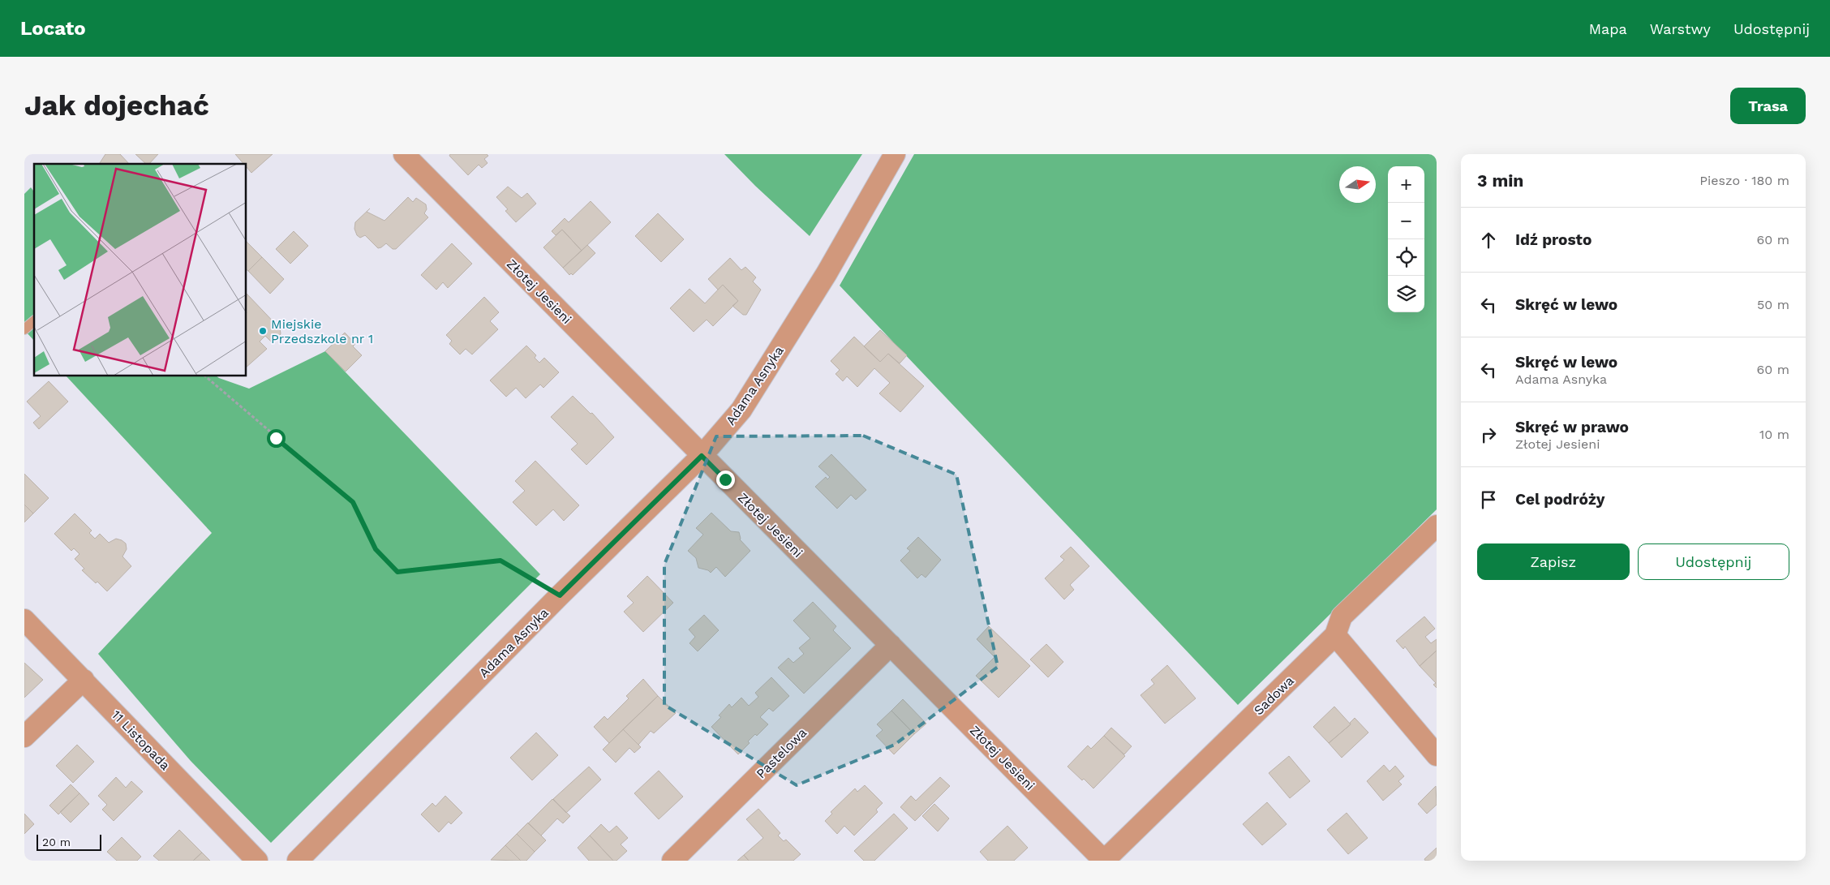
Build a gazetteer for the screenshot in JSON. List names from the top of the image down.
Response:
{
  "streets": {
    "street": [
      "Złotej Jesieni",
      "Adama Asnyka",
      "Sadowa",
      "11 Listopada",
      "Pastelowa"
    ]
  },
  "crossings": [
    ["Złotej Jesieni", "Adama Asnyka"],
    ["Złotej Jesieni", "Sadowa"],
    ["Złotej Jesieni", "Pastelowa"]
  ],
  "places": ["Miejskie Przedszkole nr 1"],
  "scale_bar": "20 m",
  "north": "right",
  "page": {
    "header": "Locato",
    "nav": ["Mapa", "Warstwy", "Udostępnij"],
    "buttons": [
      "Trasa",
      ["Zapisz", "Udostępnij"]
    ],
    "title": "Jak dojechać",
    "heading": ["3 min", "Pieszo · 180 m"],
    "map_buttons": ["+", "−"],
    "list": [
      ["Idź prosto", "60 m"],
      ["Skręć w lewo", "50 m"],
      ["Skręć w lewo", "Adama Asnyka", "60 m"],
      ["Skręć w prawo", "Złotej Jesieni", "10 m"],
      "Cel podróży"
    ],
    "scale": "20 m"
  }
}
